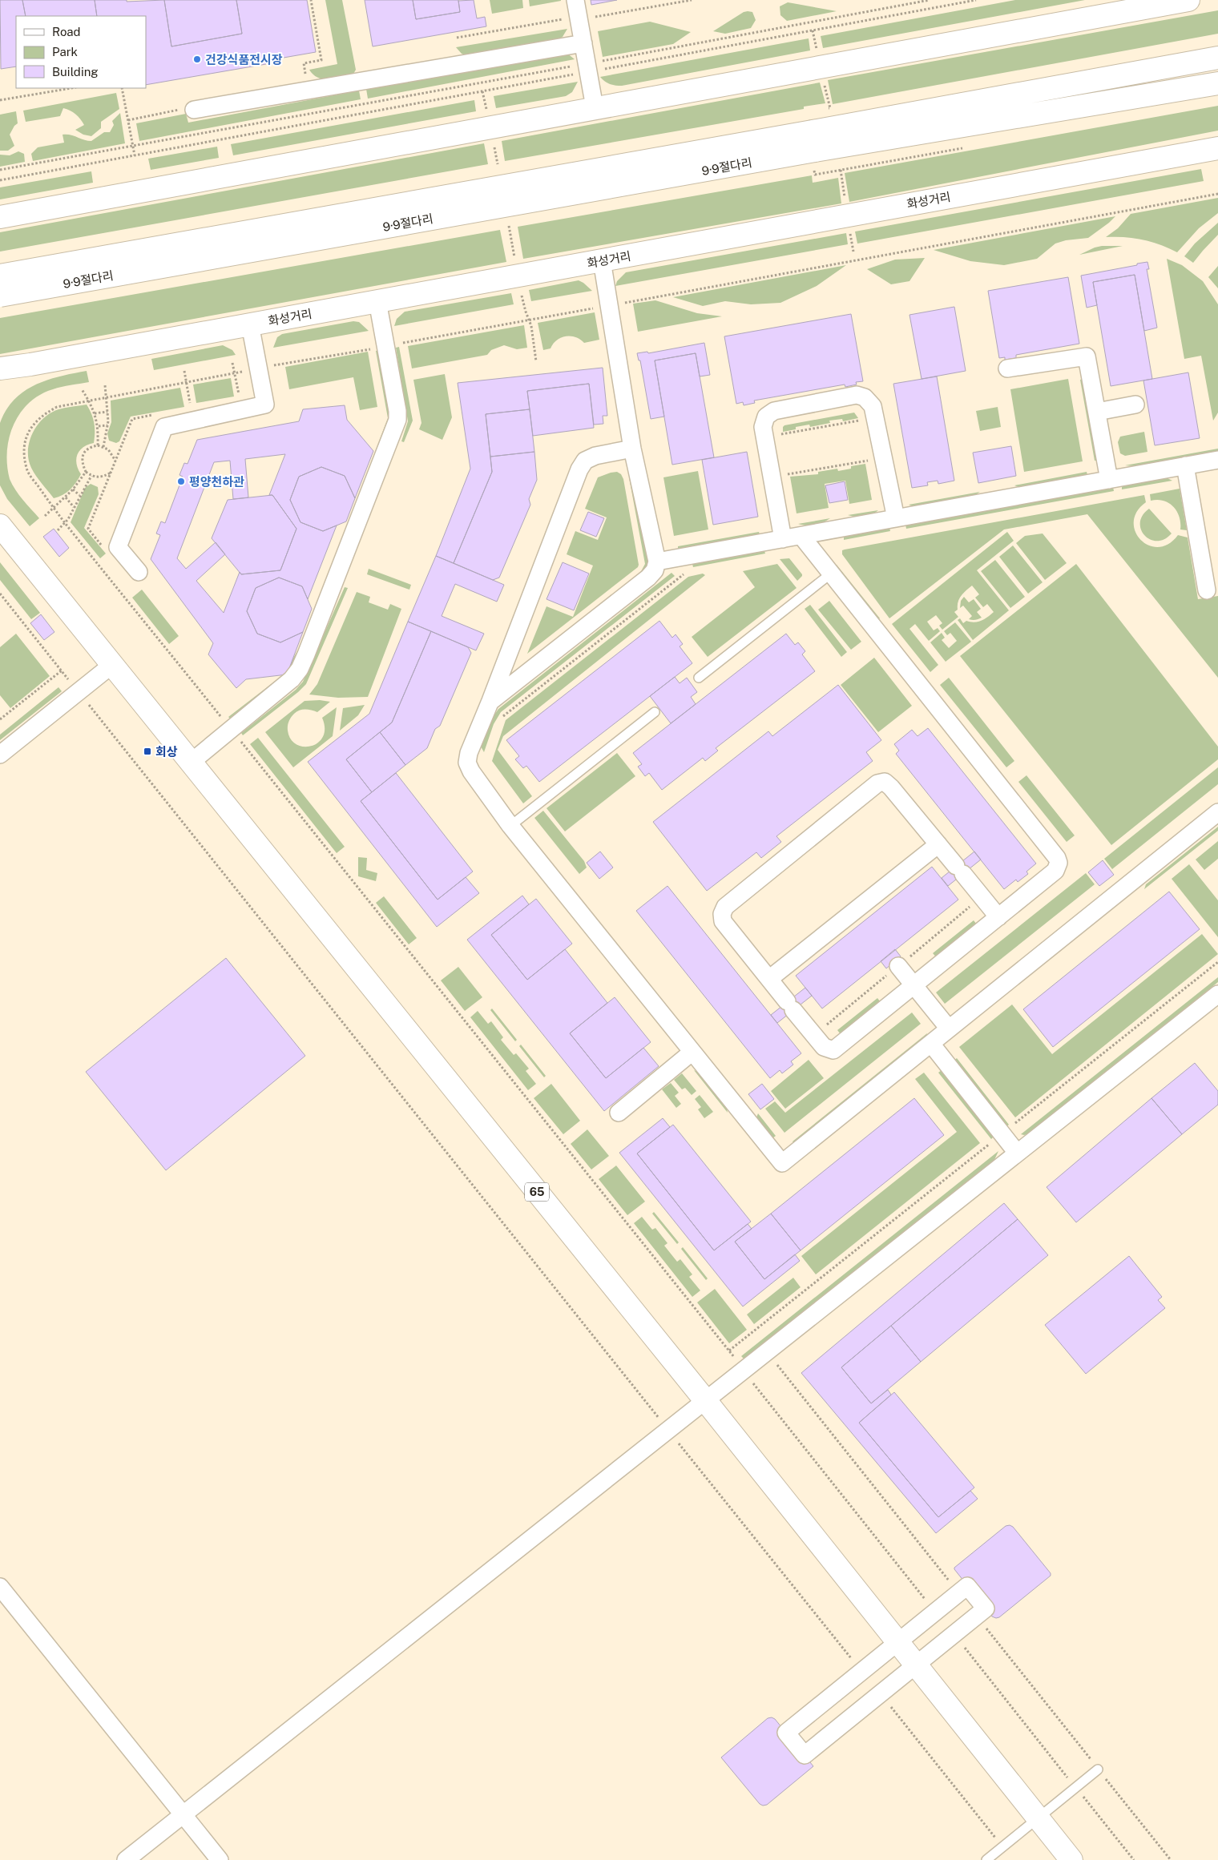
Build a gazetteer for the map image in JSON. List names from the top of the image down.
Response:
{
  "streets": {
    "main road": ["9·9절다리", "화성거리", "65"]
  },
  "places": {
    "other": ["건강식품전시장", "평양천하관"],
    "transit": ["회상"]
  },
  "legend": ["Road", "Park", "Building"]
}
